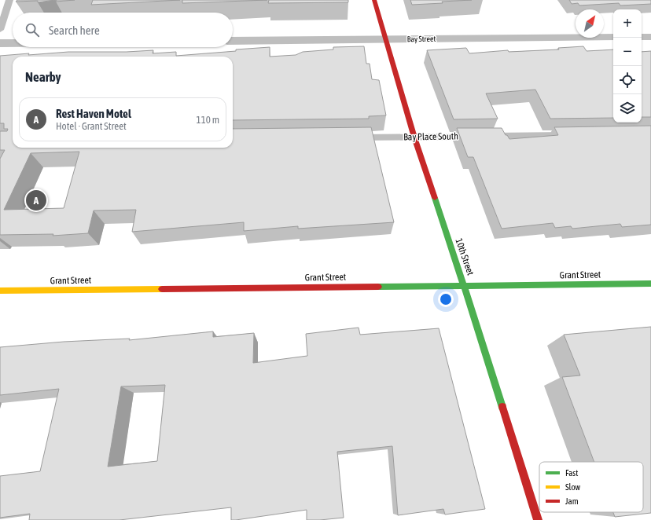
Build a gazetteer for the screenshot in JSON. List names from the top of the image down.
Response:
{
  "streets": {
    "street": ["Bay Street", "10th Street", "Grant Street"],
    "lane": ["Bay Place South"]
  },
  "crossings": [
    ["Bay Street", "10th Street"],
    ["Bay Place South", "10th Street"],
    ["10th Street", "Grant Street"]
  ],
  "legend": ["Fast", "Slow", "Jam"],
  "north": "top right",
  "page": {
    "map_buttons": ["+", "−"],
    "search": "Search here",
    "heading": "Nearby",
    "list": [
      {
        "mark": "A",
        "name": "Rest Haven Motel",
        "note": "Hotel · Grant Street",
        "value": "110 m"
      }
    ],
    "pins": "A"
  }
}
